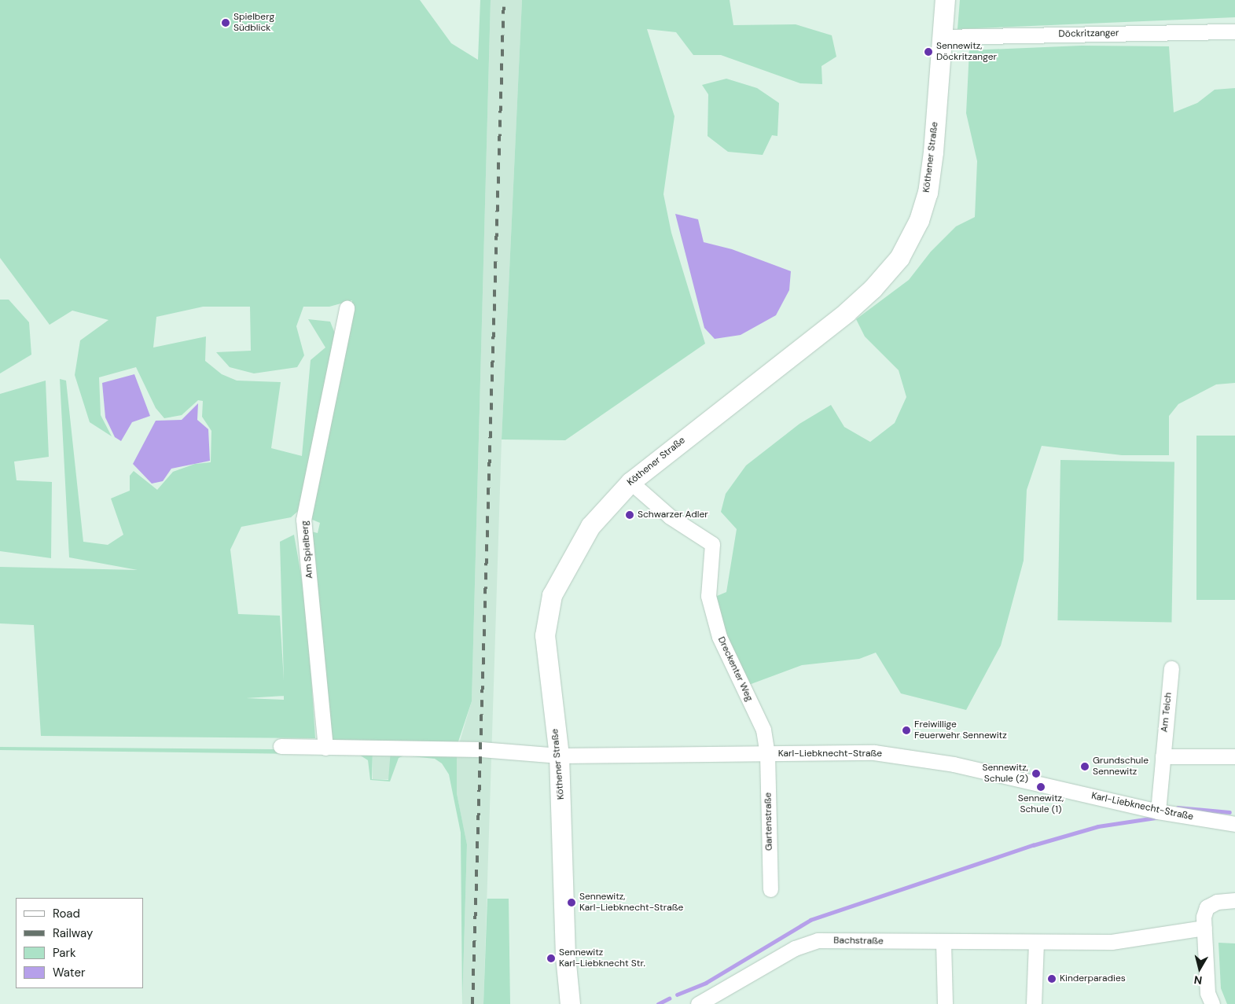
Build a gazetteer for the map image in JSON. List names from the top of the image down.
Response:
{
  "streets": {
    "main road": ["Köthener Straße"],
    "street": [
      "Döckritzanger",
      "Am Spielberg",
      "Dreckenter Weg",
      "Am Teich",
      "Karl-Liebknecht-Straße",
      "Gartenstraße",
      "Bachstraße"
    ]
  },
  "crossings": [
    ["Döckritzanger", "Köthener Straße"],
    ["Köthener Straße", "Dreckenter Weg"],
    ["Köthener Straße", "Karl-Liebknecht-Straße"],
    ["Dreckenter Weg", "Karl-Liebknecht-Straße"],
    ["Dreckenter Weg", "Gartenstraße"],
    ["Am Teich", "Karl-Liebknecht-Straße"],
    ["Karl-Liebknecht-Straße", "Gartenstraße"]
  ],
  "places": [
    "Spielberg Südblick",
    "Sennewitz, Döckritzanger",
    "Schwarzer Adler",
    "Freiwillige Feuerwehr Sennewitz",
    "Grundschule Sennewitz",
    "Sennewitz, Schule (2)",
    "Sennewitz, Schule (1)",
    "Sennewitz, Karl-Liebknecht-Straße",
    "Sennewitz Karl-Liebknecht Str.",
    "Kinderparadies"
  ],
  "legend": [
    "Road",
    "Railway",
    "Park",
    "Water"
  ],
  "north": "bottom"
}
